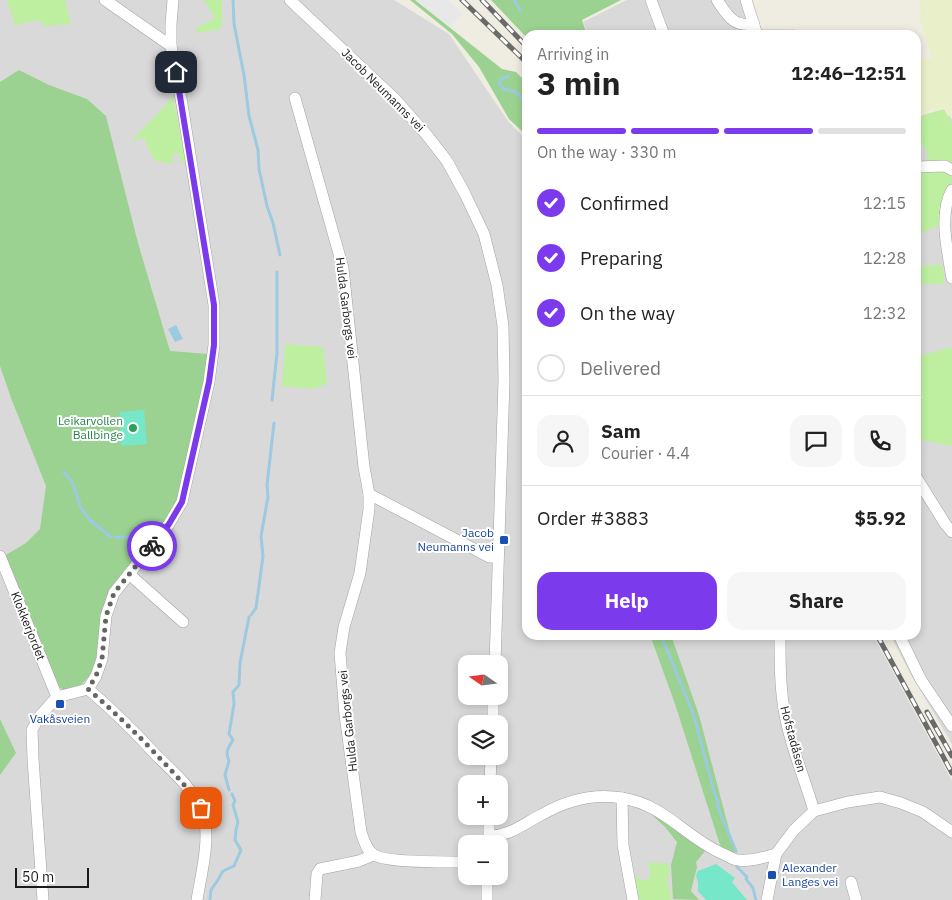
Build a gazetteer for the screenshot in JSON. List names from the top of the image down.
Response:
{
  "streets": {
    "street": [
      "Jacob Neumanns vei",
      "Hulda Garborgs vei",
      "Klokkerjordet",
      "Hofstadåsen"
    ]
  },
  "places": {
    "other": ["Leikarvollen Ballbinge"],
    "transit": ["Jacob Neumanns vei", "Vakåsveien", "Alexander Langes vei"]
  },
  "scale_bar": "50 m",
  "north": "left",
  "page": {
    "heading": ["3 min", "Arriving in", "12:46–12:51"],
    "panel": [
      "Sam",
      "Courier · 4.4",
      "Order #3883",
      "$5.92"
    ],
    "bar": "On the way · 330 m",
    "list": [
      ["Confirmed", "12:15"],
      ["Preparing", "12:28"],
      ["On the way", "12:32"],
      "Delivered"
    ],
    "buttons": ["Help", "Share"],
    "map_buttons": ["+", "−"],
    "scale": "50 m"
  }
}
